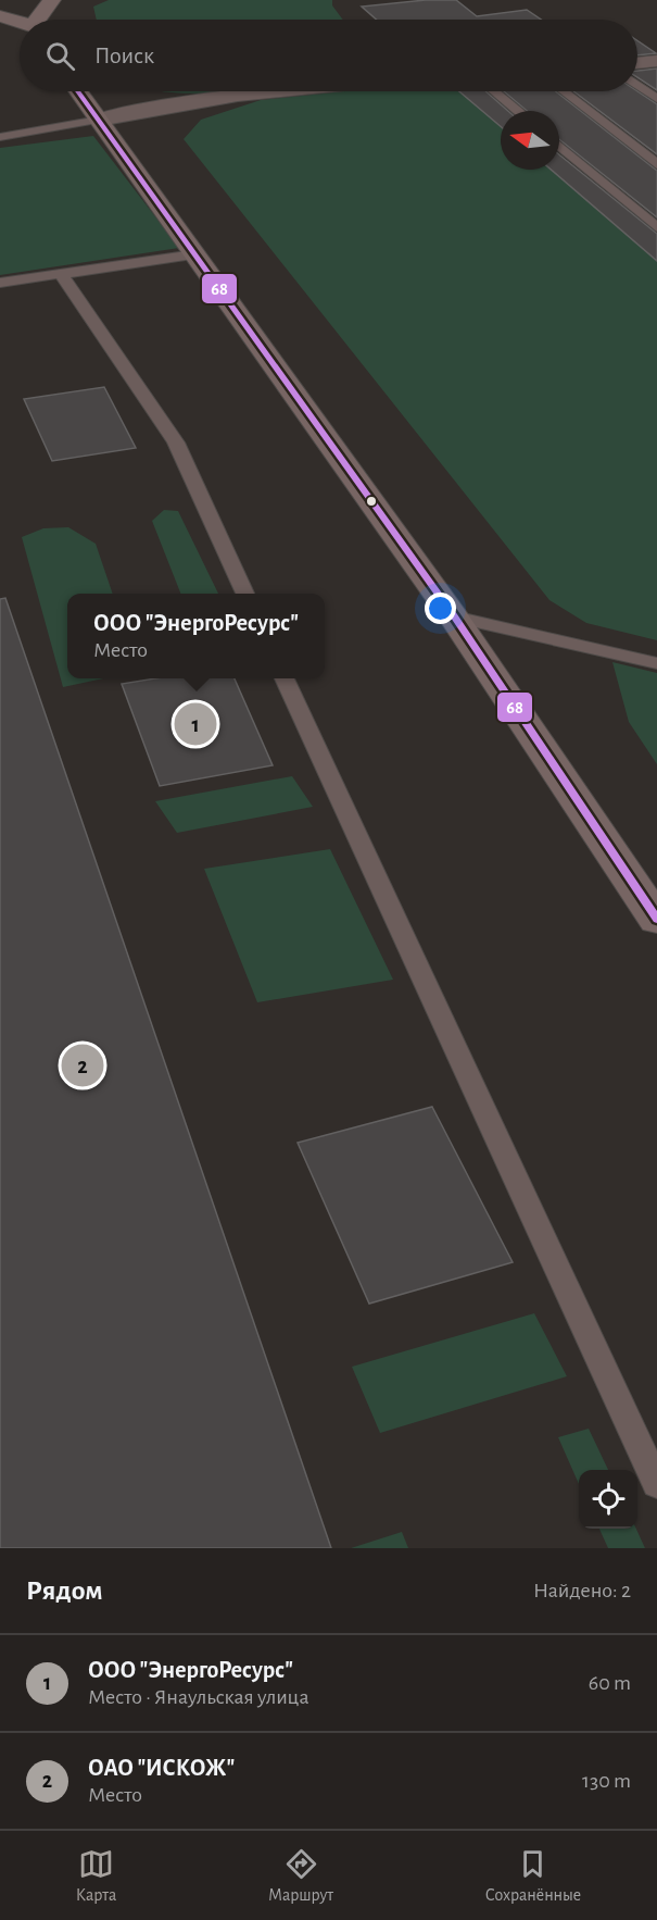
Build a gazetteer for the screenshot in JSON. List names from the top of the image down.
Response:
{
  "lines": ["transit line 68"],
  "north": "left",
  "page": {
    "search": "Поиск",
    "popup": ["ООО \"ЭнергоРесурс\"", "Место"],
    "pins": ["1", "2"],
    "heading": ["Рядом", "Найдено: 2"],
    "list": [
      {
        "mark": "1",
        "name": "ООО \"ЭнергоРесурс\"",
        "note": "Место · Янаульская улица",
        "value": "60 m"
      },
      {
        "mark": "2",
        "name": "ОАО \"ИСКОЖ\"",
        "note": "Место",
        "value": "130 m"
      }
    ],
    "nav": ["Карта", "Маршрут", "Сохранённые"]
  }
}
